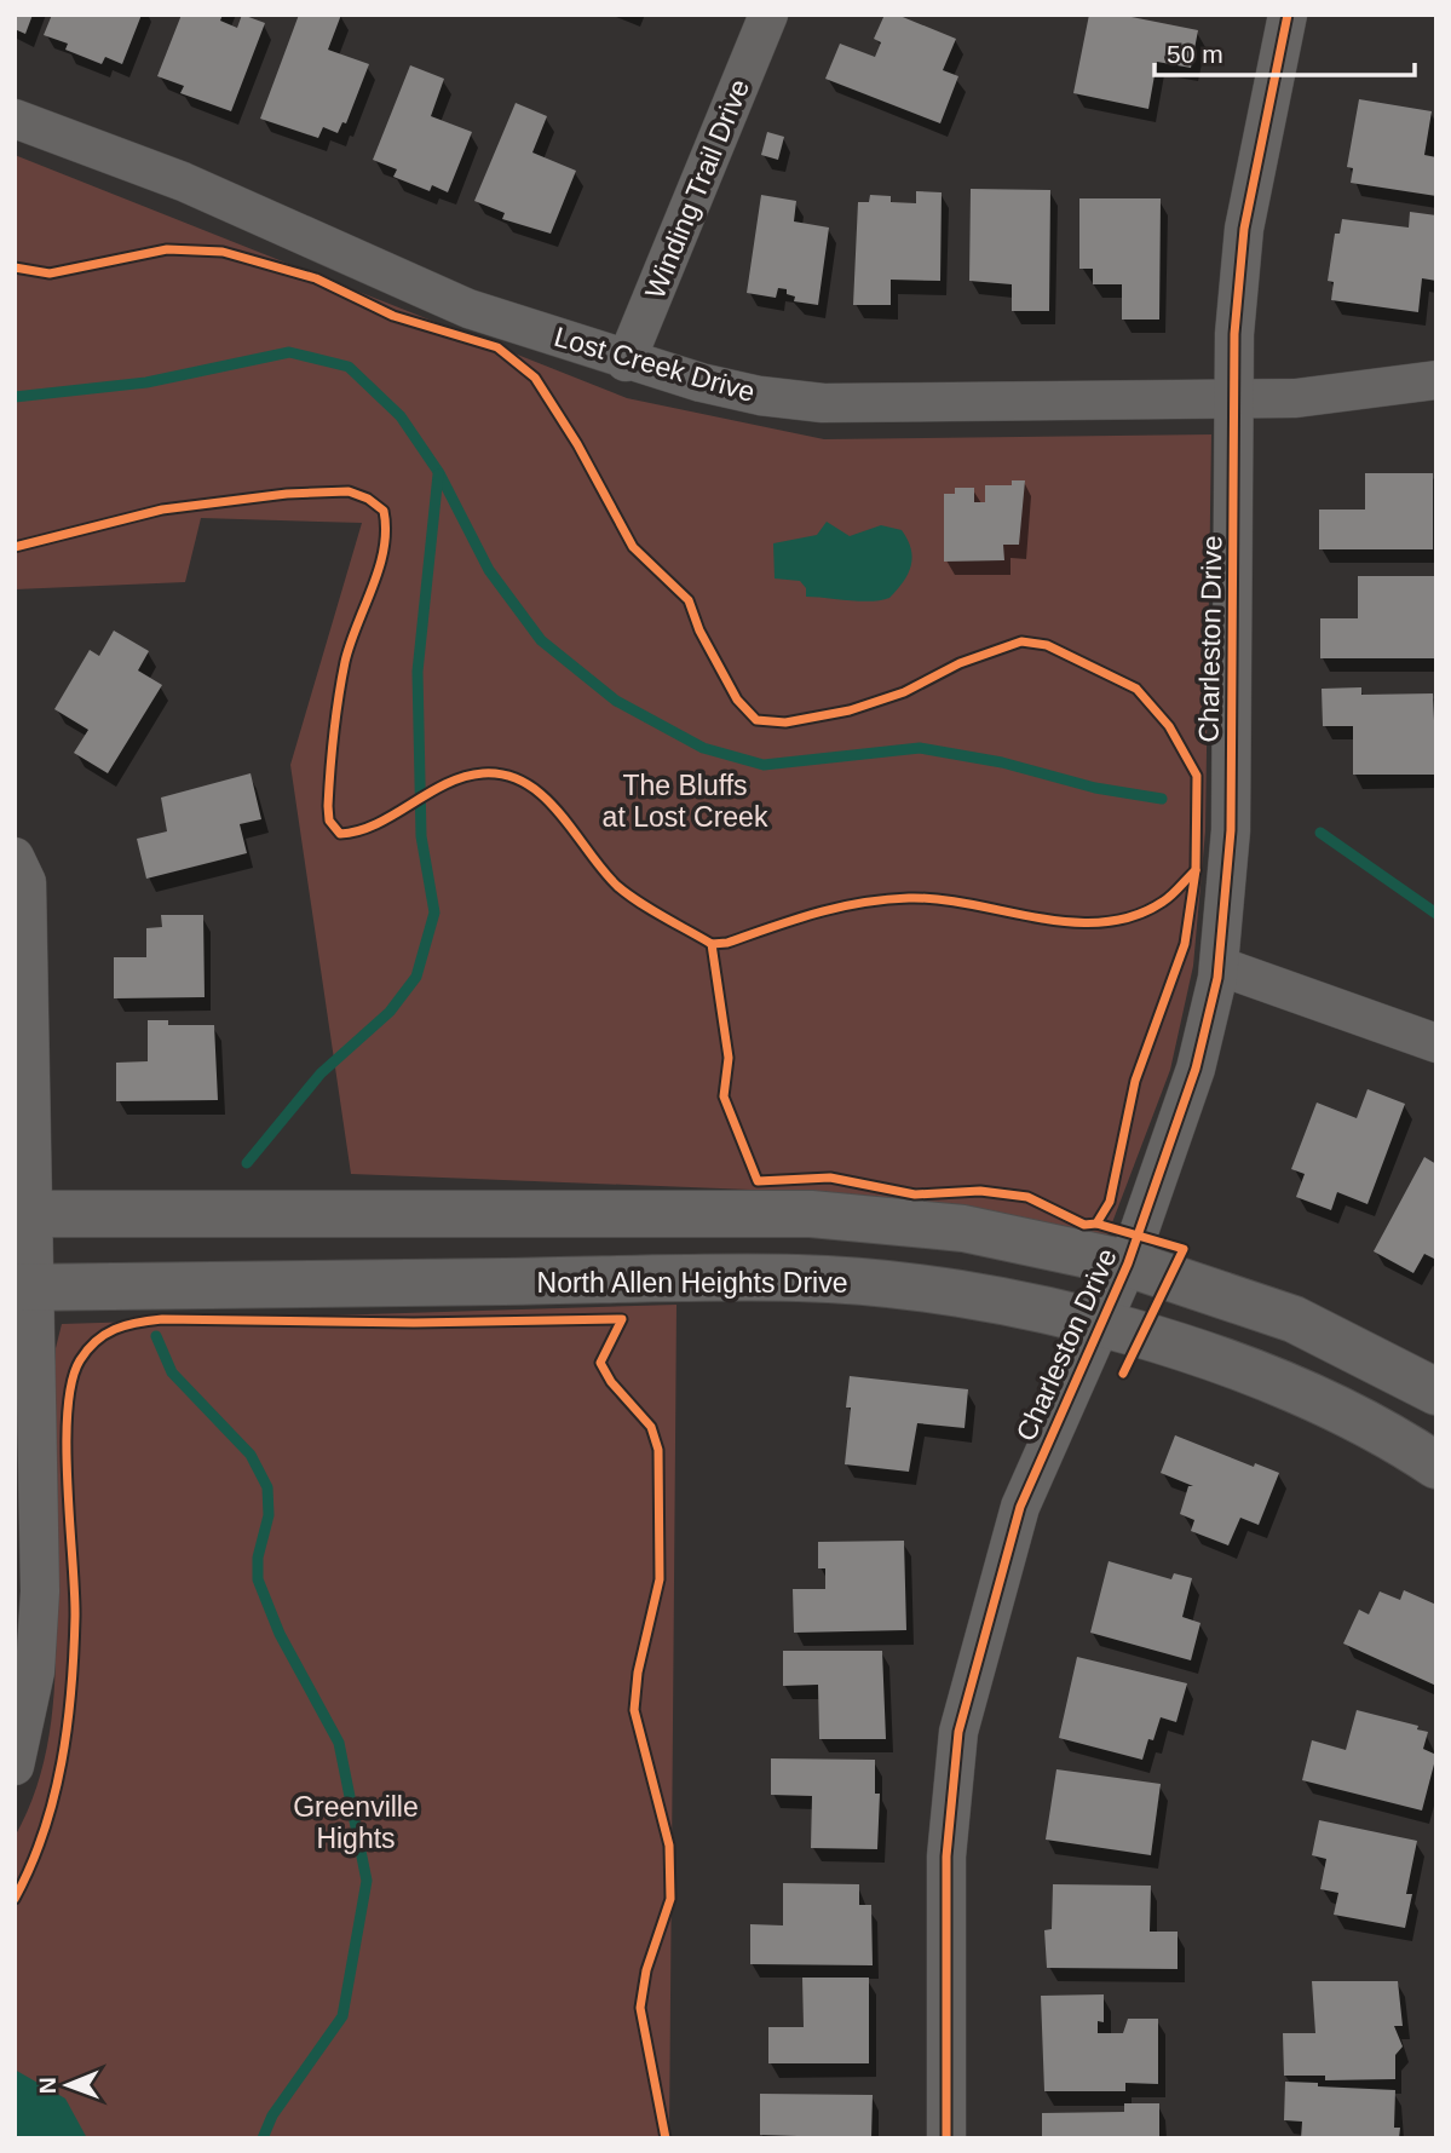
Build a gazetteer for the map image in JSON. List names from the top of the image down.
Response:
{
  "streets": {
    "main road": ["North Allen Heights Drive"],
    "street": ["Winding Trail Drive", "Lost Creek Drive", "Charleston Drive"]
  },
  "crossings": [
    ["Winding Trail Drive", "Lost Creek Drive"],
    ["Lost Creek Drive", "Charleston Drive"],
    ["Charleston Drive", "North Allen Heights Drive"]
  ],
  "parks": ["The Bluffs at Lost Creek", "Greenville Hights"],
  "scale_bar": "50 m",
  "north": "left"
}
